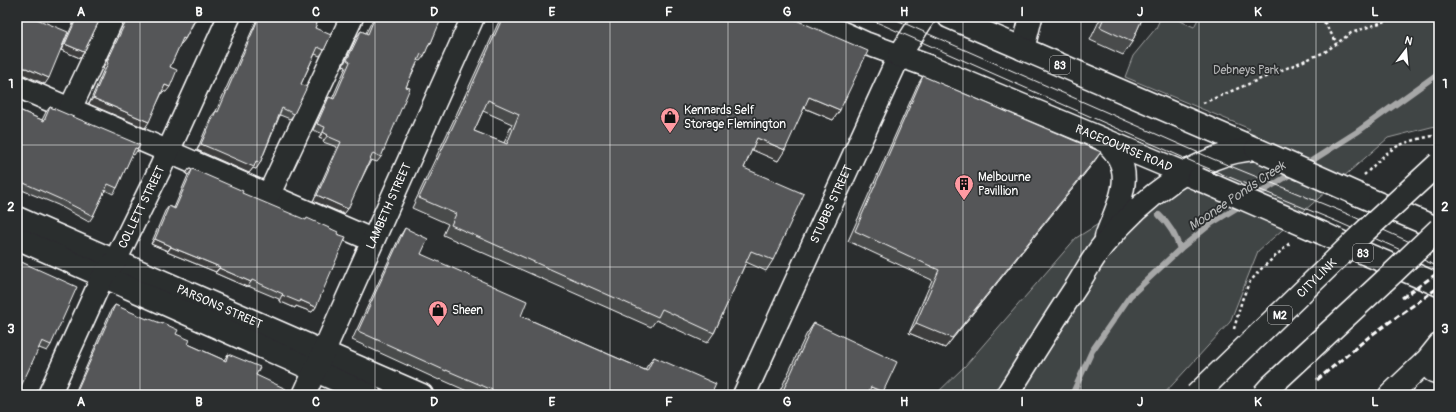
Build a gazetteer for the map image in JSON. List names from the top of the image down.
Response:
{
  "streets": {
    "main road": [
      "83",
      "RACECOURSE ROAD",
      "STUBBS STREET",
      "LAMBETH STREET",
      "COLLETT STREET",
      "CITYLINK",
      "PARSONS STREET",
      "M2"
    ]
  },
  "crossings": [
    ["RACECOURSE ROAD", "STUBBS STREET"],
    ["LAMBETH STREET", "PARSONS STREET"],
    ["COLLETT STREET", "PARSONS STREET"]
  ],
  "water": ["Moonee Ponds Creek"],
  "parks": ["Debneys Park"],
  "places": {
    "shop": ["Kennards Self Storage Flemington", "Sheen"],
    "building": ["Melbourne Pavillion"]
  },
  "north": "top",
  "grid": {
    "columns": [
      "A",
      "B",
      "C",
      "D",
      "E",
      "F",
      "G",
      "H",
      "I",
      "J",
      "K",
      "L"
    ],
    "rows": ["1", "2", "3"]
  }
}
